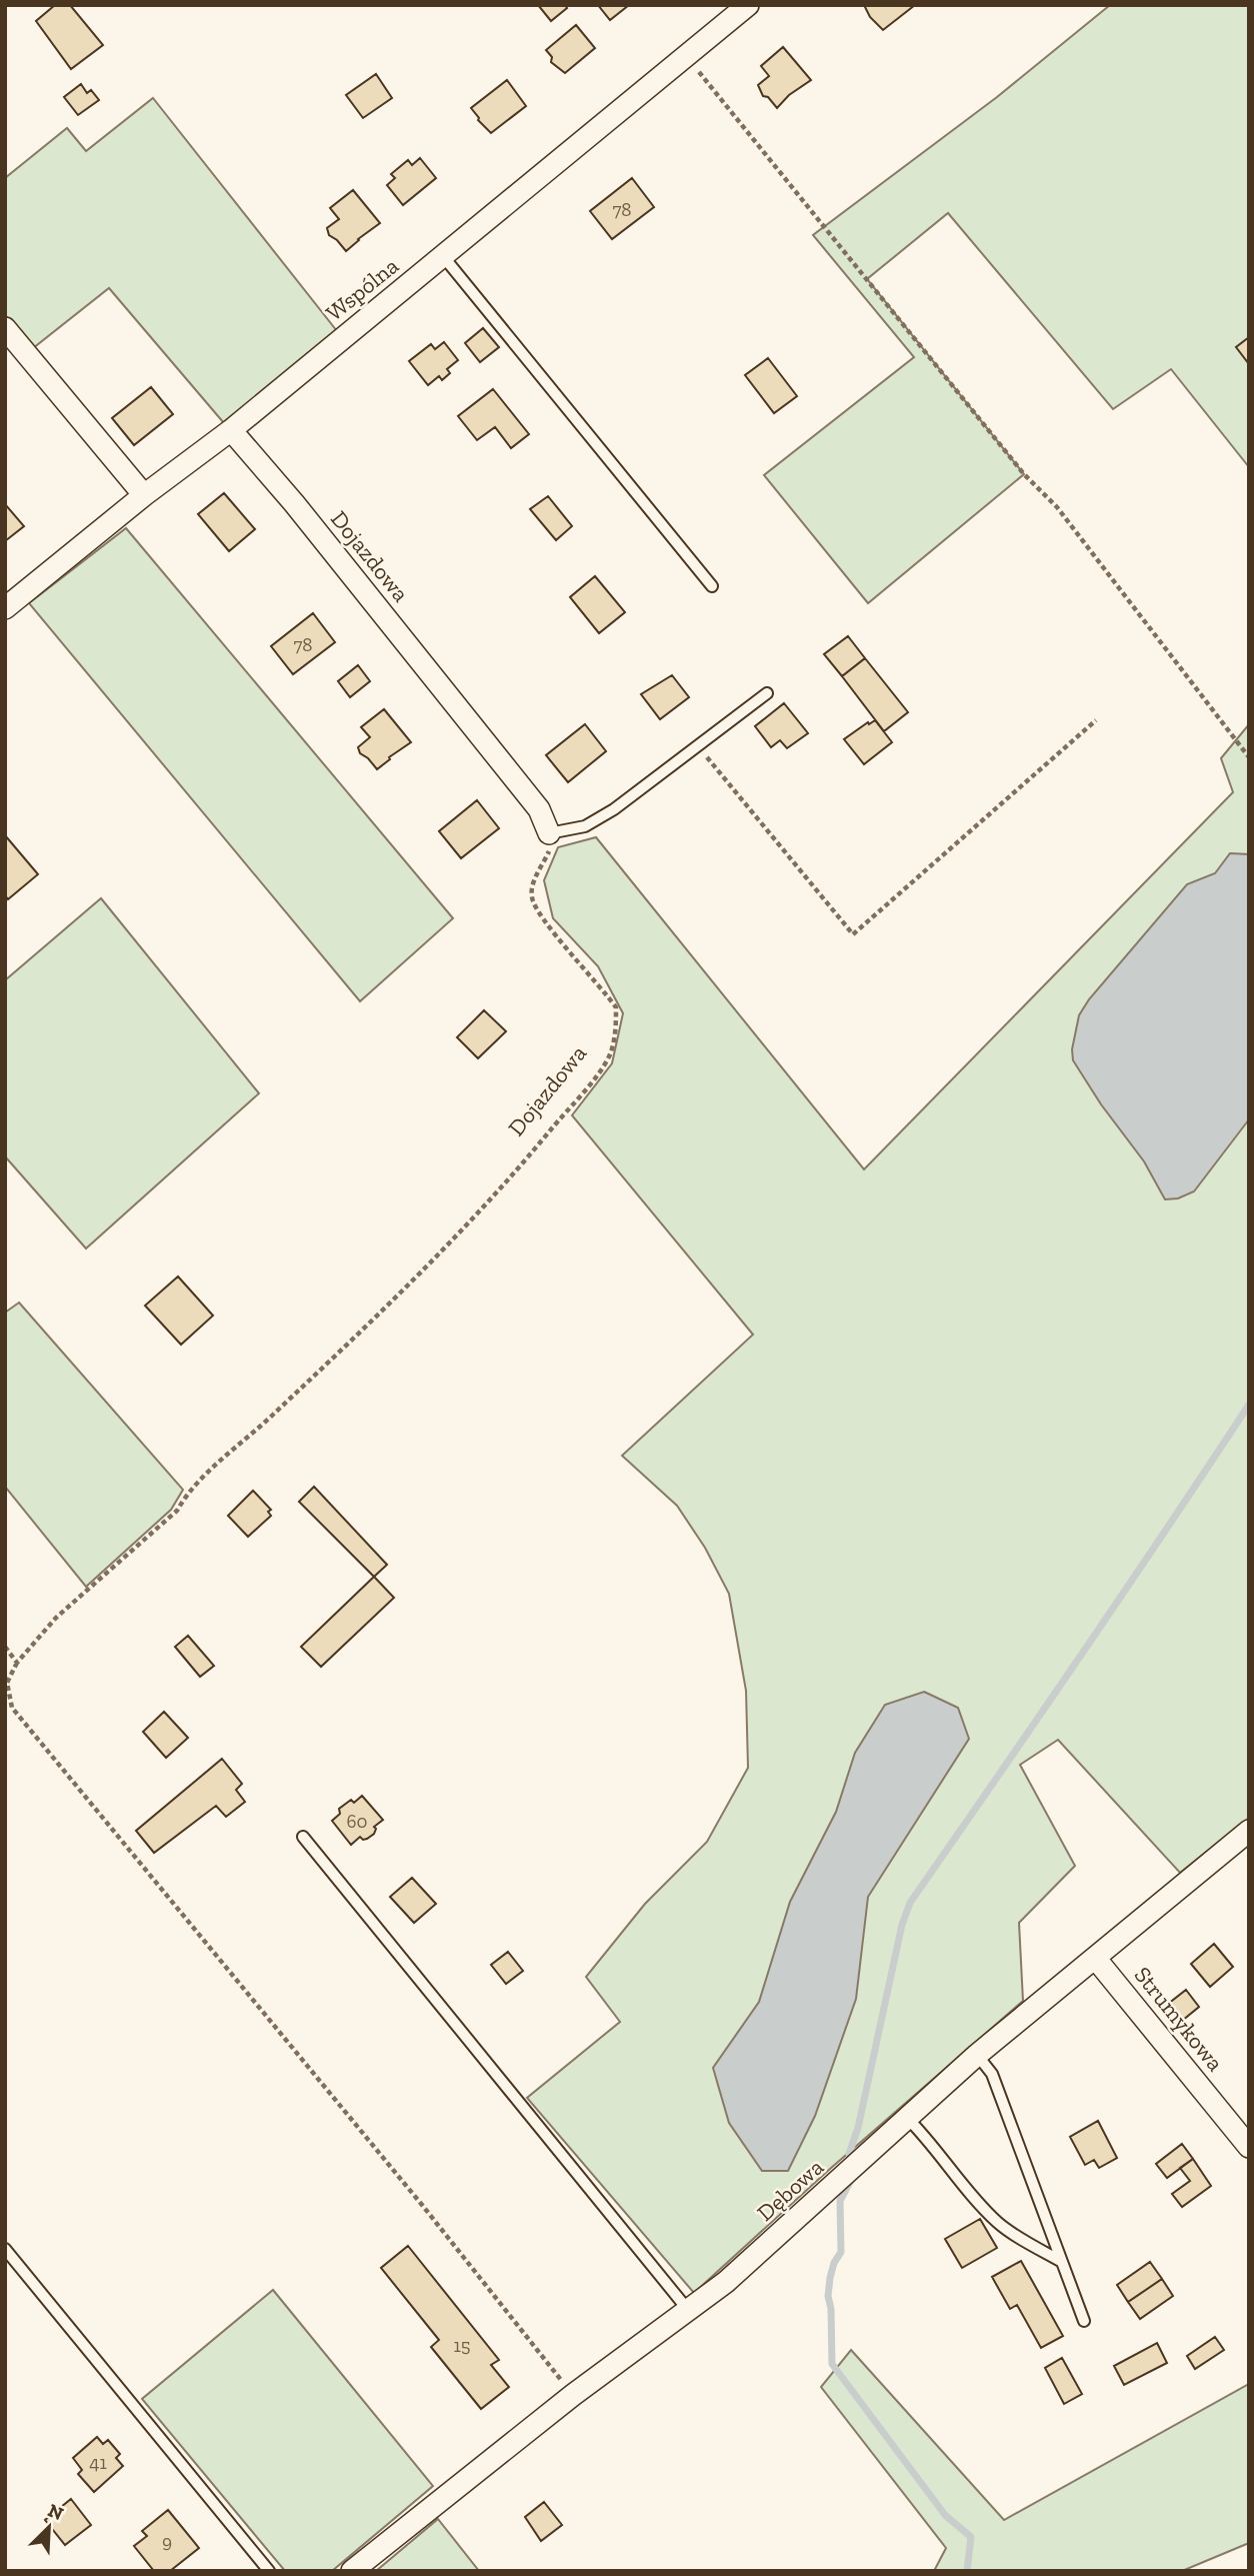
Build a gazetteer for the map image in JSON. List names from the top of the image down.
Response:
{
  "streets": {
    "street": [
      "Wspólna",
      "Dojazdowa",
      "Strumykowa",
      "Dębowa"
    ]
  },
  "crossings": [
    ["Wspólna", "Dojazdowa"],
    ["Strumykowa", "Dębowa"]
  ],
  "house_numbers": [
    "78",
    "78",
    "60",
    "15",
    "41",
    "9"
  ],
  "north": "top right"
}
